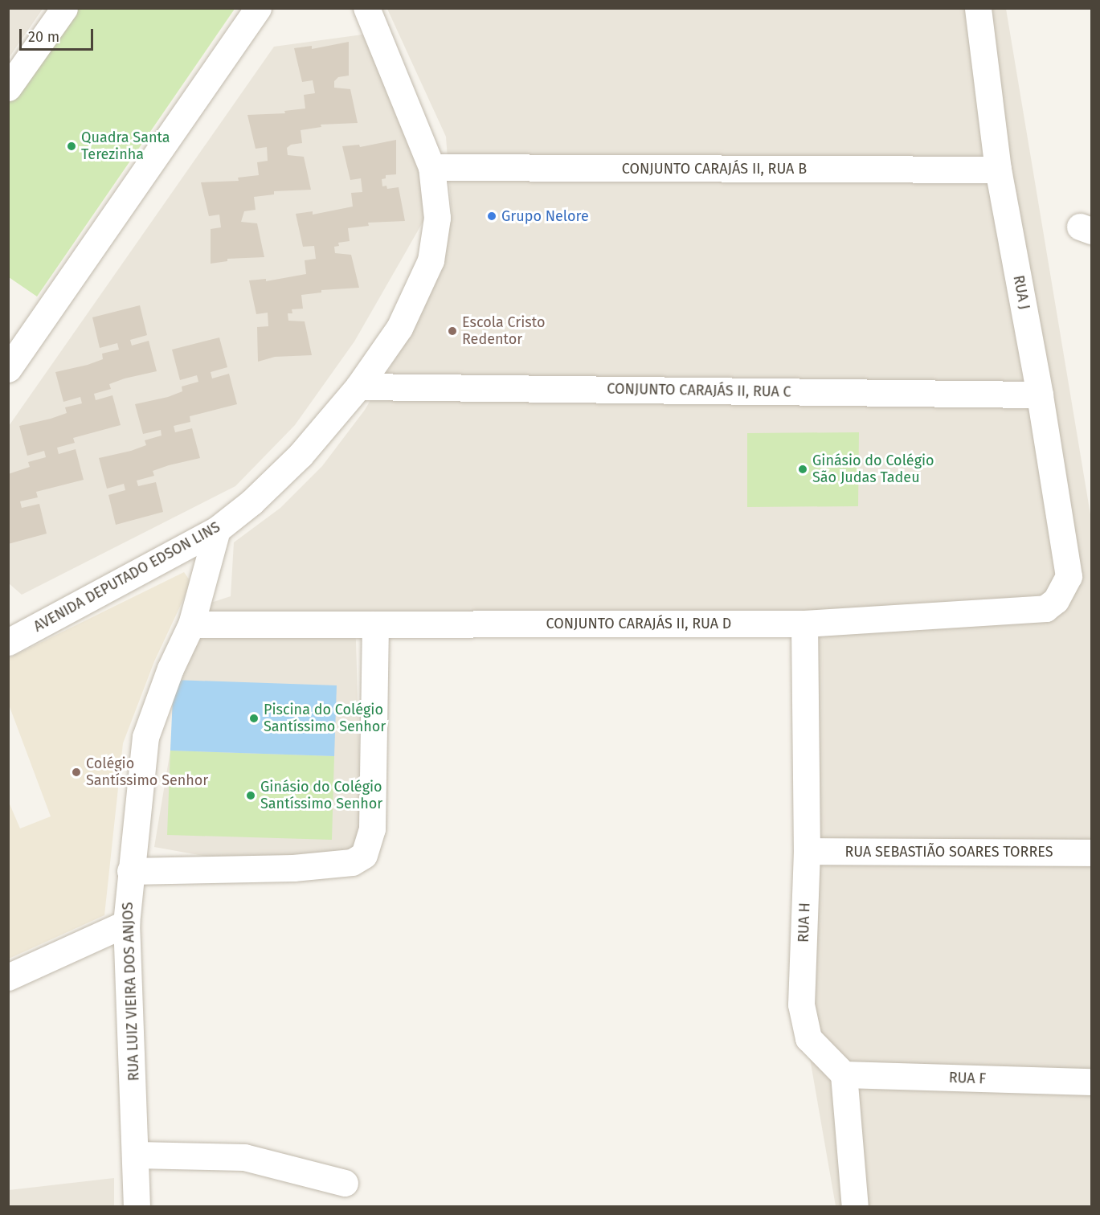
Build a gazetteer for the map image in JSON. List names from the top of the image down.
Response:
{
  "streets": {
    "street": [
      "CONJUNTO CARAJÁS II, RUA B",
      "RUA J",
      "CONJUNTO CARAJÁS II, RUA C",
      "AVENIDA DEPUTADO EDSON LINS",
      "CONJUNTO CARAJÁS II, RUA D",
      "RUA SEBASTIÃO SOARES TORRES",
      "RUA H",
      "RUA LUIZ VIEIRA DOS ANJOS",
      "RUA F"
    ]
  },
  "crossings": [
    ["CONJUNTO CARAJÁS II, RUA B", "RUA J"],
    ["CONJUNTO CARAJÁS II, RUA B", "AVENIDA DEPUTADO EDSON LINS"],
    ["RUA J", "CONJUNTO CARAJÁS II, RUA C"],
    ["RUA J", "CONJUNTO CARAJÁS II, RUA D"],
    ["CONJUNTO CARAJÁS II, RUA C", "AVENIDA DEPUTADO EDSON LINS"],
    ["AVENIDA DEPUTADO EDSON LINS", "RUA LUIZ VIEIRA DOS ANJOS"],
    ["CONJUNTO CARAJÁS II, RUA D", "RUA H"],
    ["CONJUNTO CARAJÁS II, RUA D", "RUA LUIZ VIEIRA DOS ANJOS"],
    ["RUA SEBASTIÃO SOARES TORRES", "RUA H"],
    ["RUA H", "RUA F"]
  ],
  "places": [
    "Quadra Santa Terezinha",
    "Grupo Nelore",
    "Escola Cristo Redentor",
    "Ginásio do Colégio São Judas Tadeu",
    "Piscina do Colégio Santíssimo Senhor",
    "Colégio Santíssimo Senhor",
    "Ginásio do Colégio Santíssimo Senhor"
  ],
  "scale_bar": "20 m"
}
